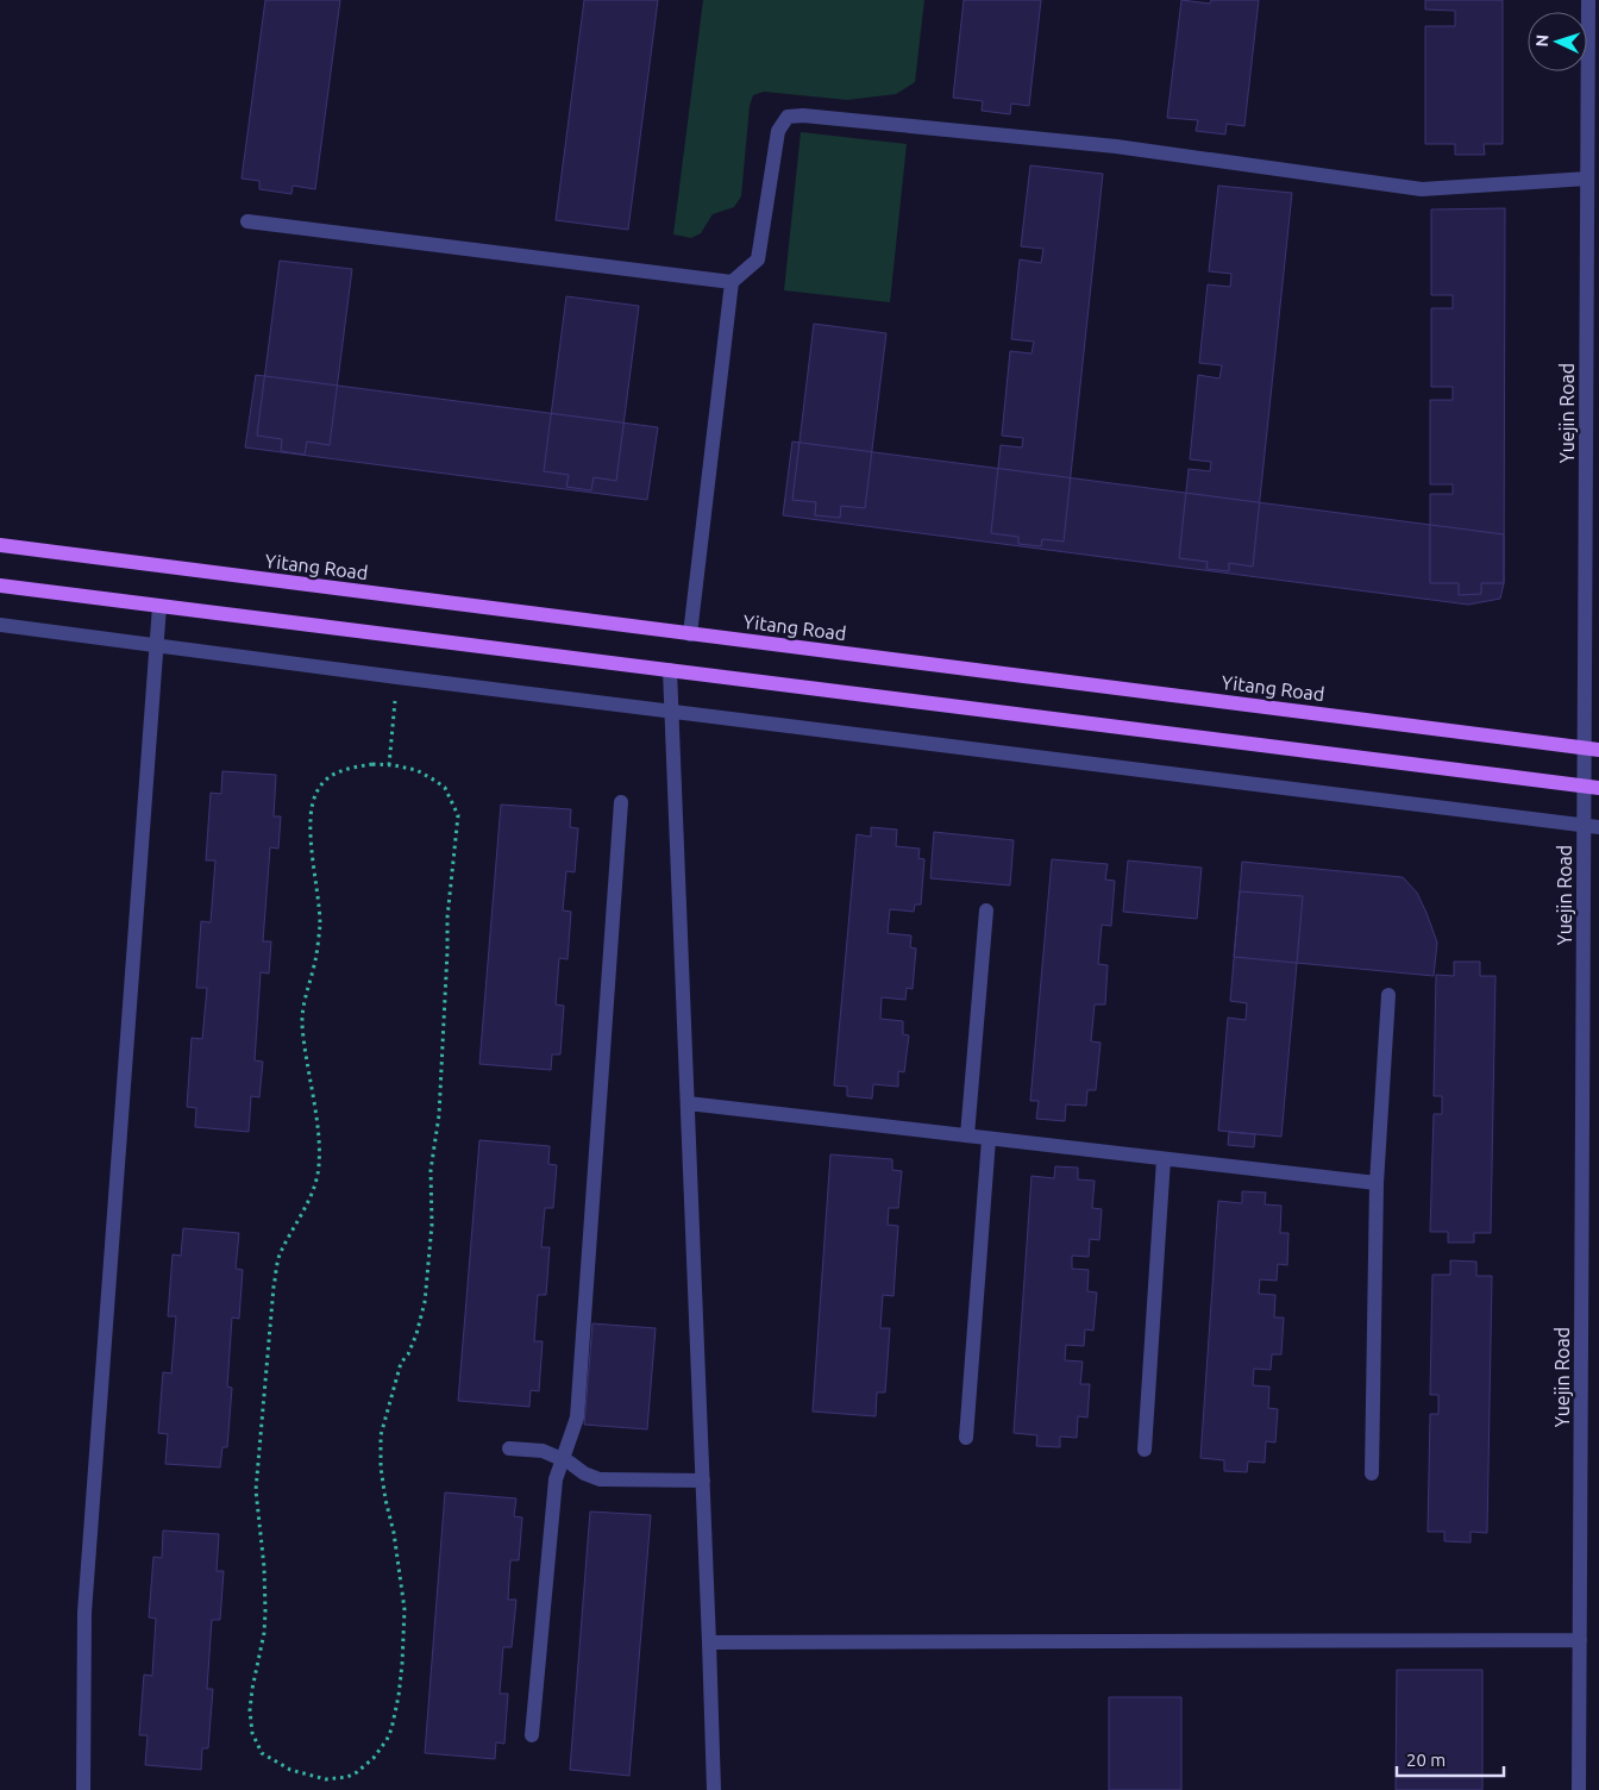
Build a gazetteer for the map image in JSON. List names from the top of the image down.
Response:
{
  "streets": {
    "main road": ["Yitang Road"],
    "street": ["Yuejin Road"]
  },
  "crossings": [
    ["Yuejin Road", "Yitang Road"]
  ],
  "scale_bar": "20 m",
  "north": "left"
}
